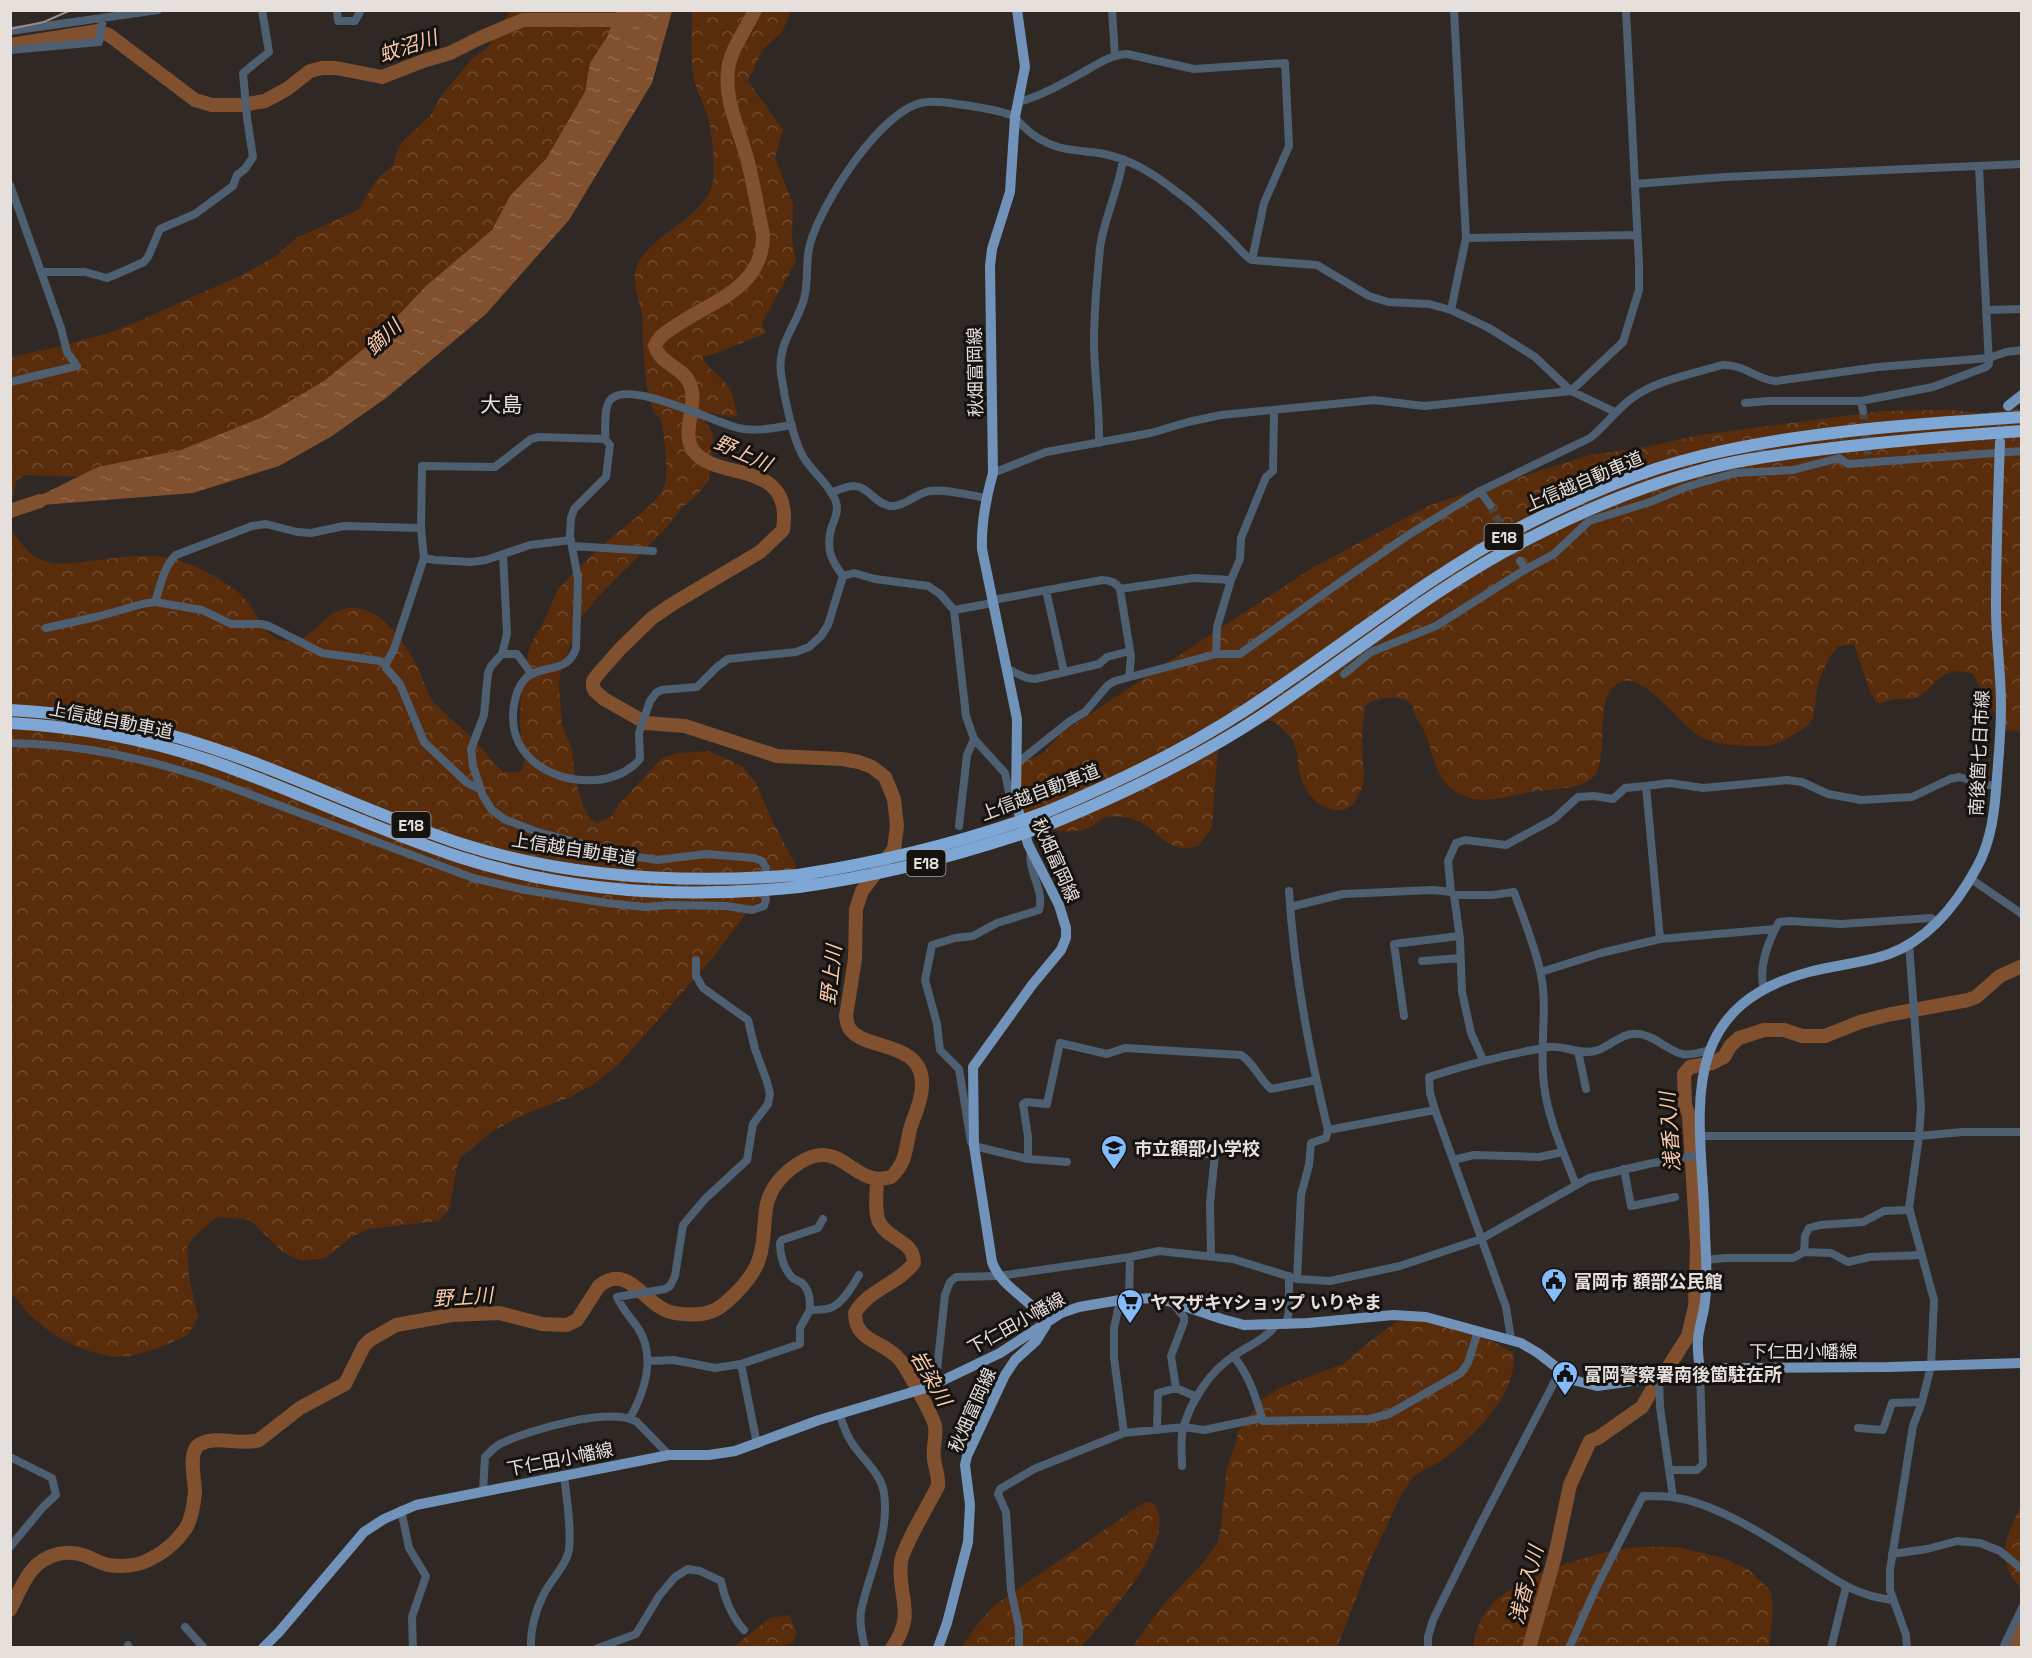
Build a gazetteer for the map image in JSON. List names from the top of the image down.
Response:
{
  "streets": {
    "highway": ["上信越自動車道", "E18"],
    "main road": ["秋畑富岡線", "南後箇七日市線", "下仁田小幡線"]
  },
  "crossings": [
    ["秋畑富岡線", "下仁田小幡線"],
    ["南後箇七日市線", "下仁田小幡線"]
  ],
  "districts": ["大島"],
  "water": [
    "蚊沼川",
    "鏑川",
    "野上川",
    "浅香入川",
    "岩染川"
  ],
  "places": {
    "school or university": ["市立額部小学校"],
    "public building": ["富岡市 額部公民館", "富岡警察署南後箇駐在所"],
    "supermarket": ["ヤマザキYショップ いりやま"]
  }
}
